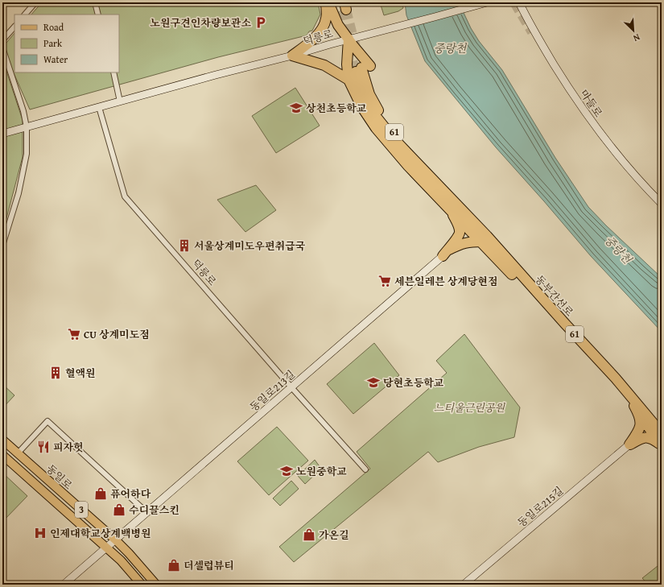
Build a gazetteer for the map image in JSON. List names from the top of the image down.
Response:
{
  "streets": {
    "highway": ["61", "동부간선로"],
    "main road": [
      "덕릉로",
      "마들로",
      "동일로213길",
      "동일로",
      "동일로215길",
      "3"
    ]
  },
  "crossings": [
    ["덕릉로", "동일로213길"],
    ["동일로213길", "동일로"]
  ],
  "water": ["중랑천"],
  "parks": ["느티울근린공원"],
  "places": {
    "parking": ["노원구견인차량보관소"],
    "school or university": ["상천초등학교", "당현초등학교", "노원중학교"],
    "building": ["서울상계미도우편취급국", "혈액원"],
    "supermarket": ["세븐일레븐 상계당현점", "CU 상계미도점"],
    "restaurant": ["피자헛"],
    "shop": [
      "퓨어하다",
      "수디끌스킨",
      "가온길",
      "더셀럽뷰티"
    ],
    "hospital": ["인제대학교상계백병원"]
  },
  "legend": ["Road", "Park", "Water"],
  "north": "bottom right"
}
